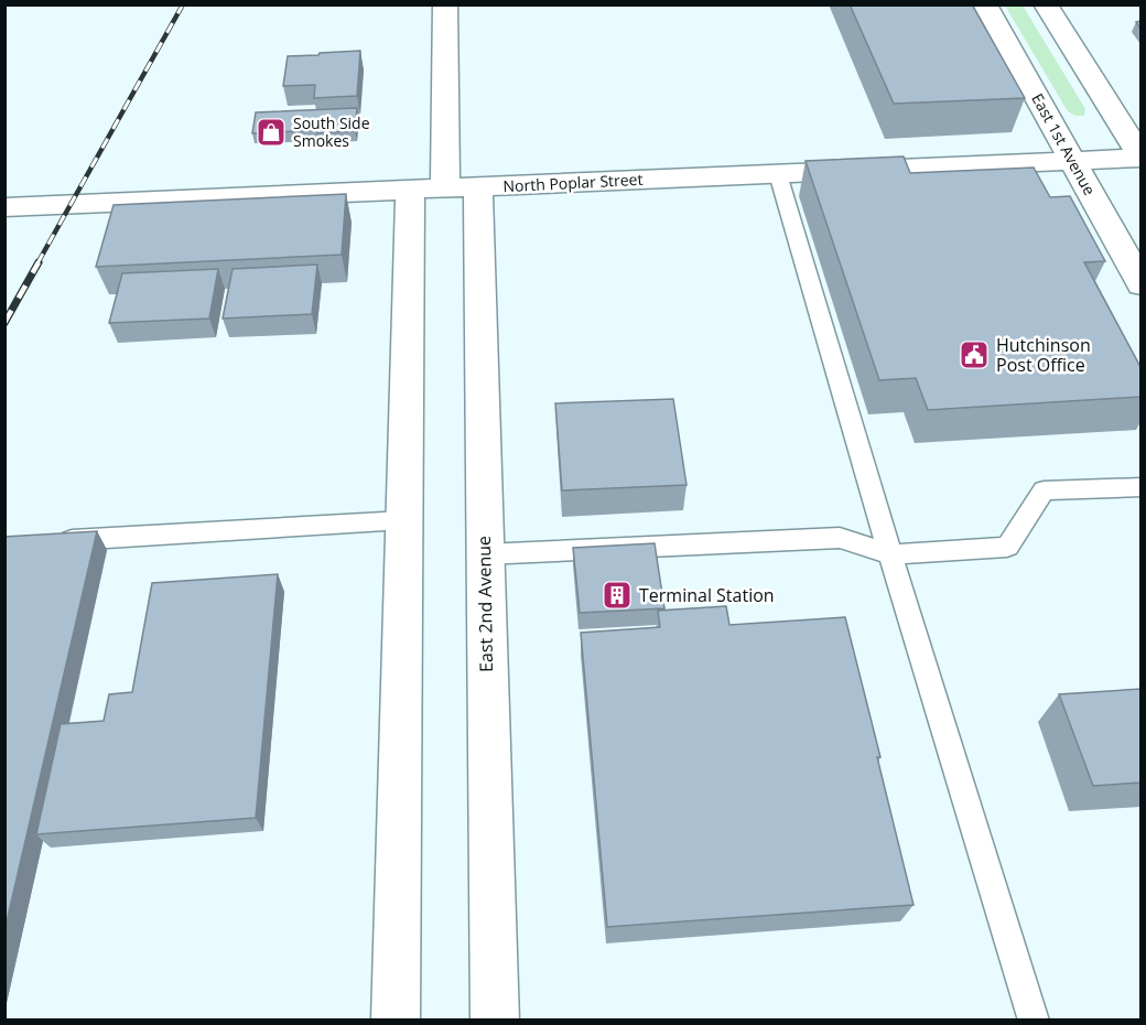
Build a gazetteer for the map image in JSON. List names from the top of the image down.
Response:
{
  "streets": {
    "street": ["East 1st Avenue", "North Poplar Street", "East 2nd Avenue"]
  },
  "crossings": [
    ["East 1st Avenue", "North Poplar Street"],
    ["North Poplar Street", "East 2nd Avenue"]
  ],
  "places": {
    "shop": ["South Side Smokes"],
    "public building": ["Hutchinson Post Office"],
    "building": ["Terminal Station"]
  }
}
